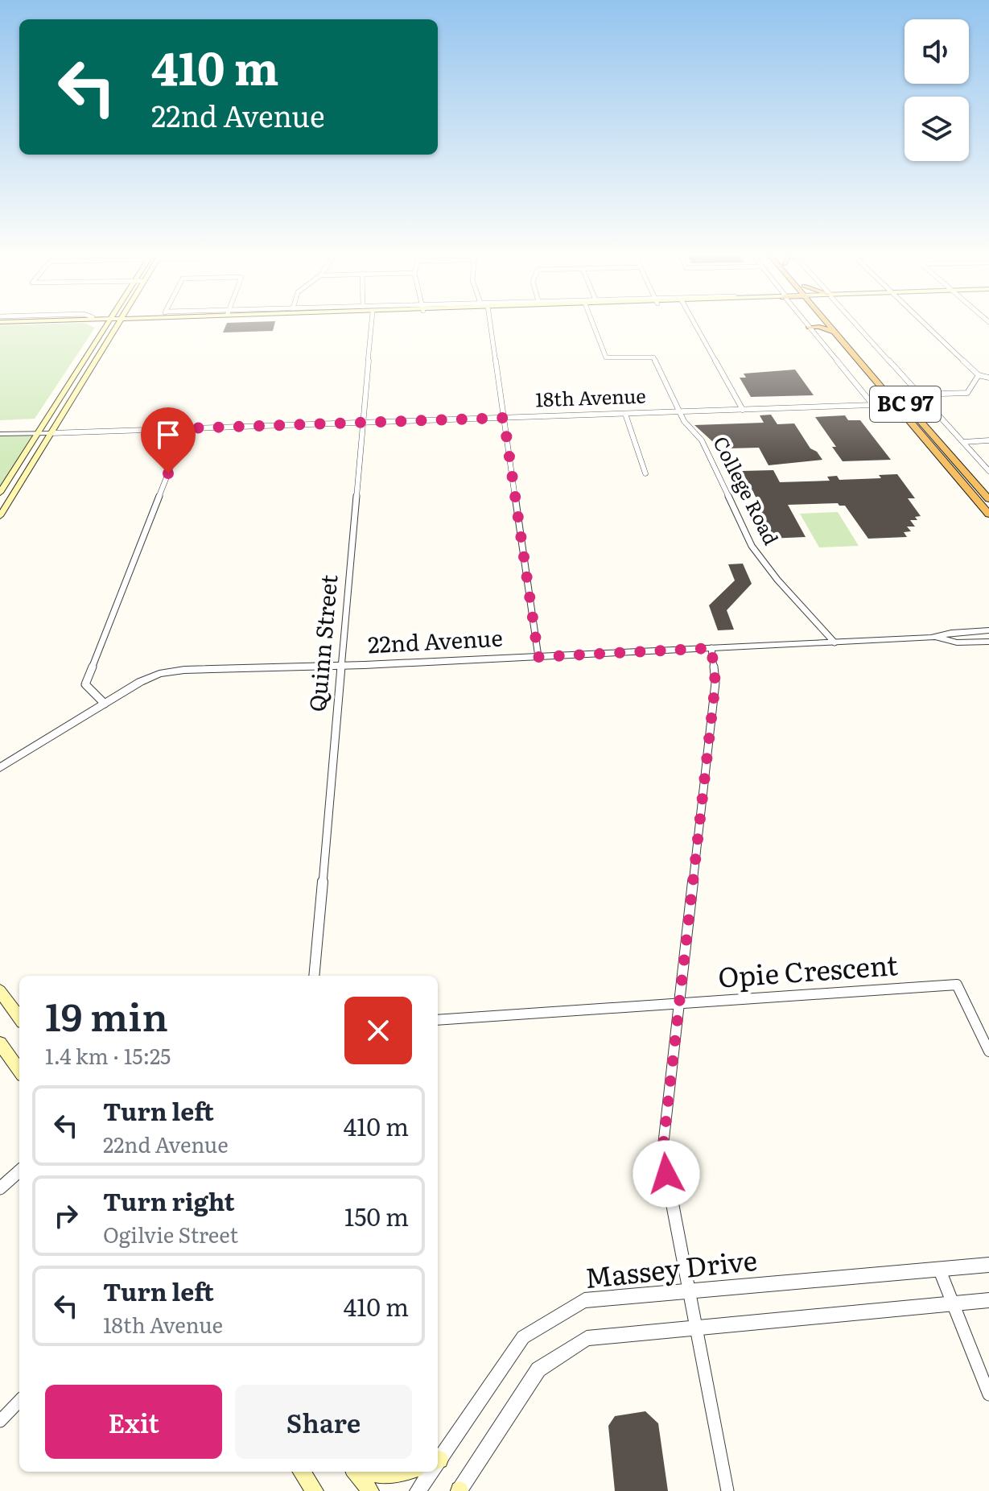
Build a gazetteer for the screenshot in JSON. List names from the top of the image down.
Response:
{
  "streets": {
    "highway": ["BC 97"],
    "street": [
      "18th Avenue",
      "College Road",
      "22nd Avenue",
      "Quinn Street",
      "Opie Crescent",
      "Massey Drive"
    ]
  },
  "crossings": [
    ["18th Avenue", "College Road"],
    ["18th Avenue", "Quinn Street"],
    ["College Road", "22nd Avenue"],
    ["22nd Avenue", "Quinn Street"]
  ],
  "page": {
    "turn": ["410 m", "22nd Avenue"],
    "heading": ["19 min", "1.4 km · 15:25"],
    "list": [
      {
        "name": "Turn left",
        "note": "22nd Avenue",
        "value": "410 m"
      },
      {
        "name": "Turn right",
        "note": "Ogilvie Street",
        "value": "150 m"
      },
      {
        "name": "Turn left",
        "note": "18th Avenue",
        "value": "410 m"
      }
    ],
    "buttons": ["Exit", "Share"]
  }
}
